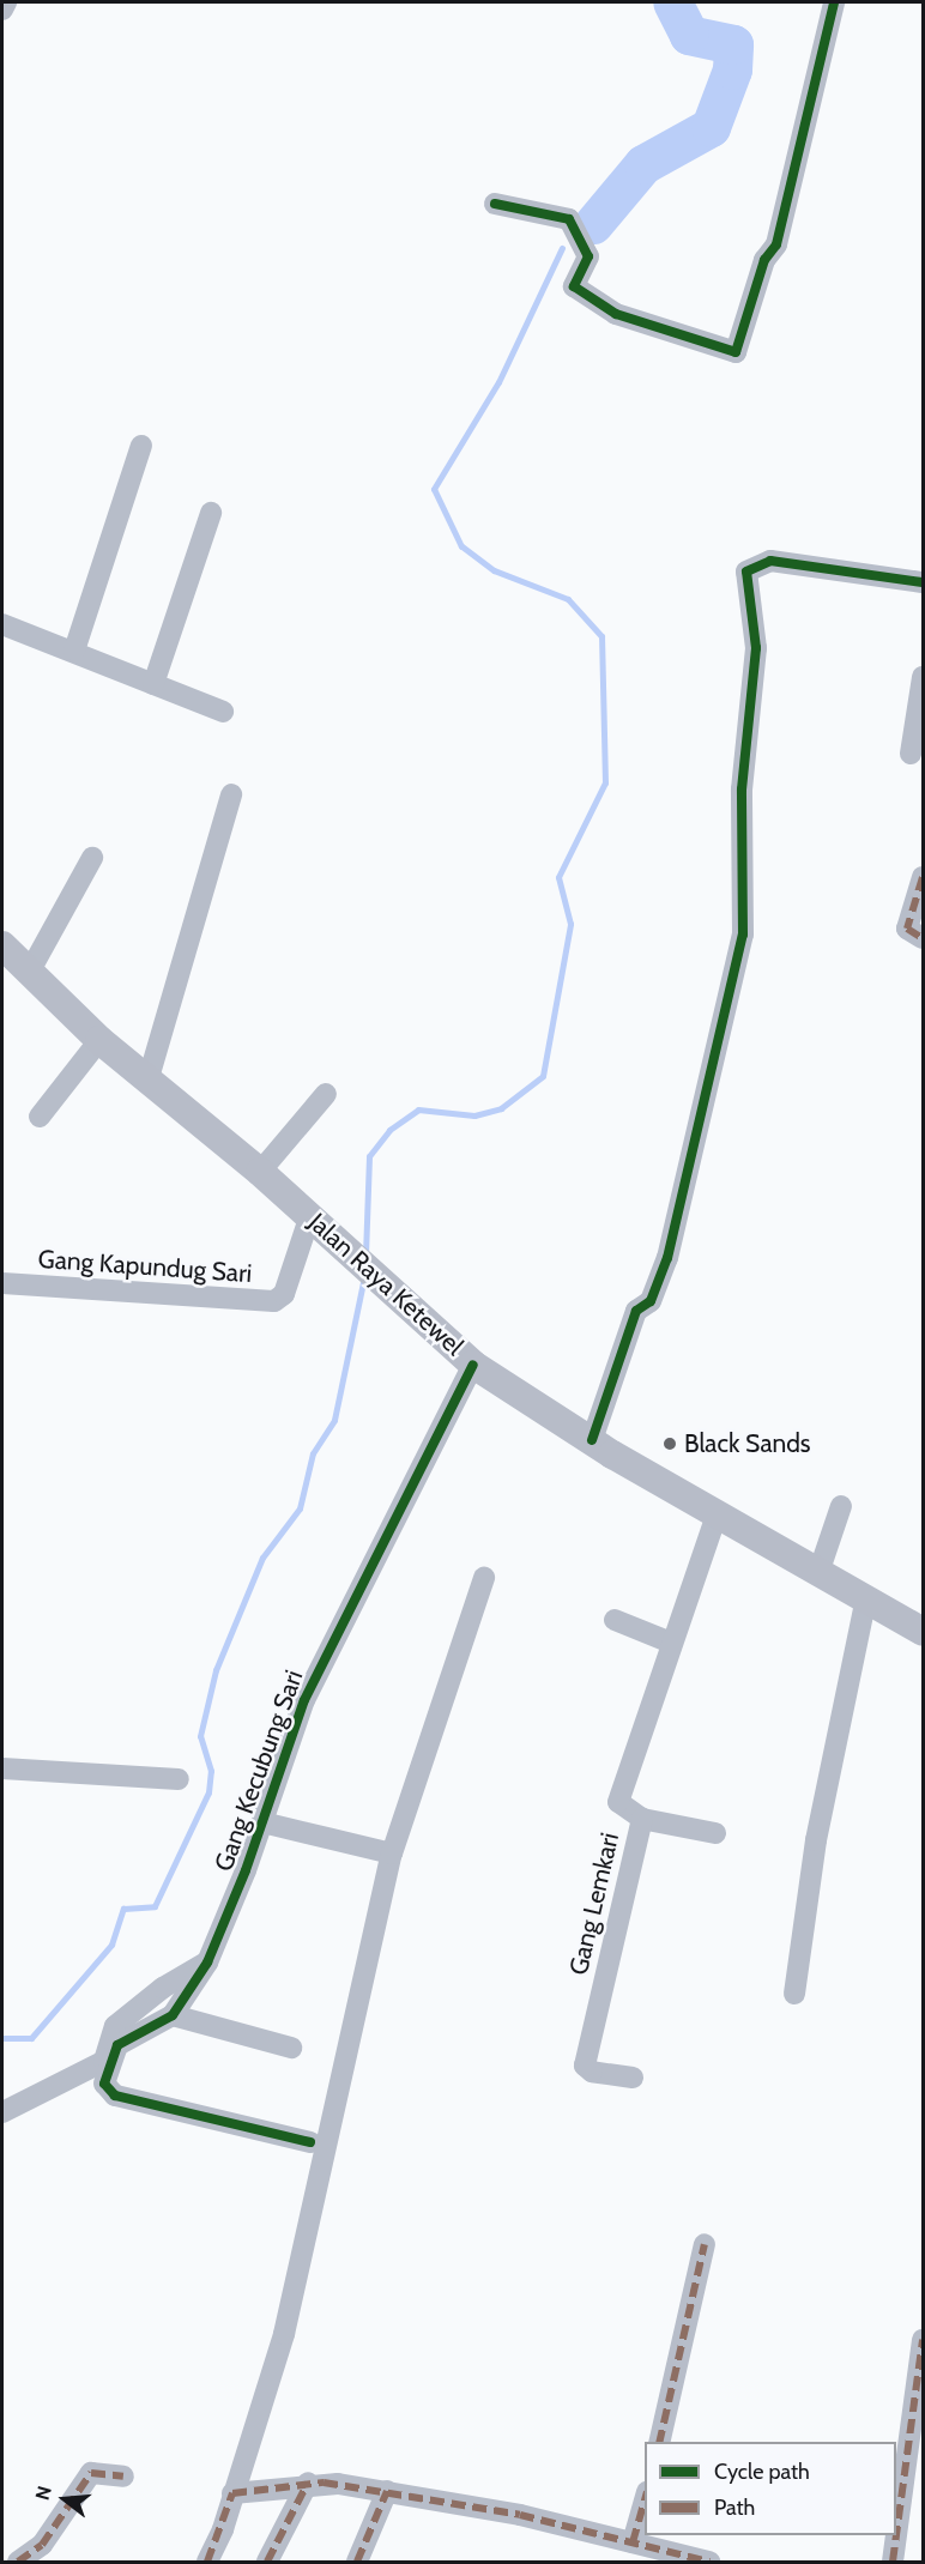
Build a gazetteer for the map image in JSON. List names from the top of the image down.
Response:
{
  "streets": {
    "main road": ["Jalan Raya Ketewel"],
    "street": ["Gang Kapundug Sari", "Gang Kecubung Sari", "Gang Lemkari"]
  },
  "crossings": [
    ["Gang Kapundug Sari", "Jalan Raya Ketewel"],
    ["Jalan Raya Ketewel", "Gang Kecubung Sari"],
    ["Jalan Raya Ketewel", "Gang Lemkari"]
  ],
  "places": ["Black Sands"],
  "legend": ["Cycle path", "Path"],
  "north": "left"
}
